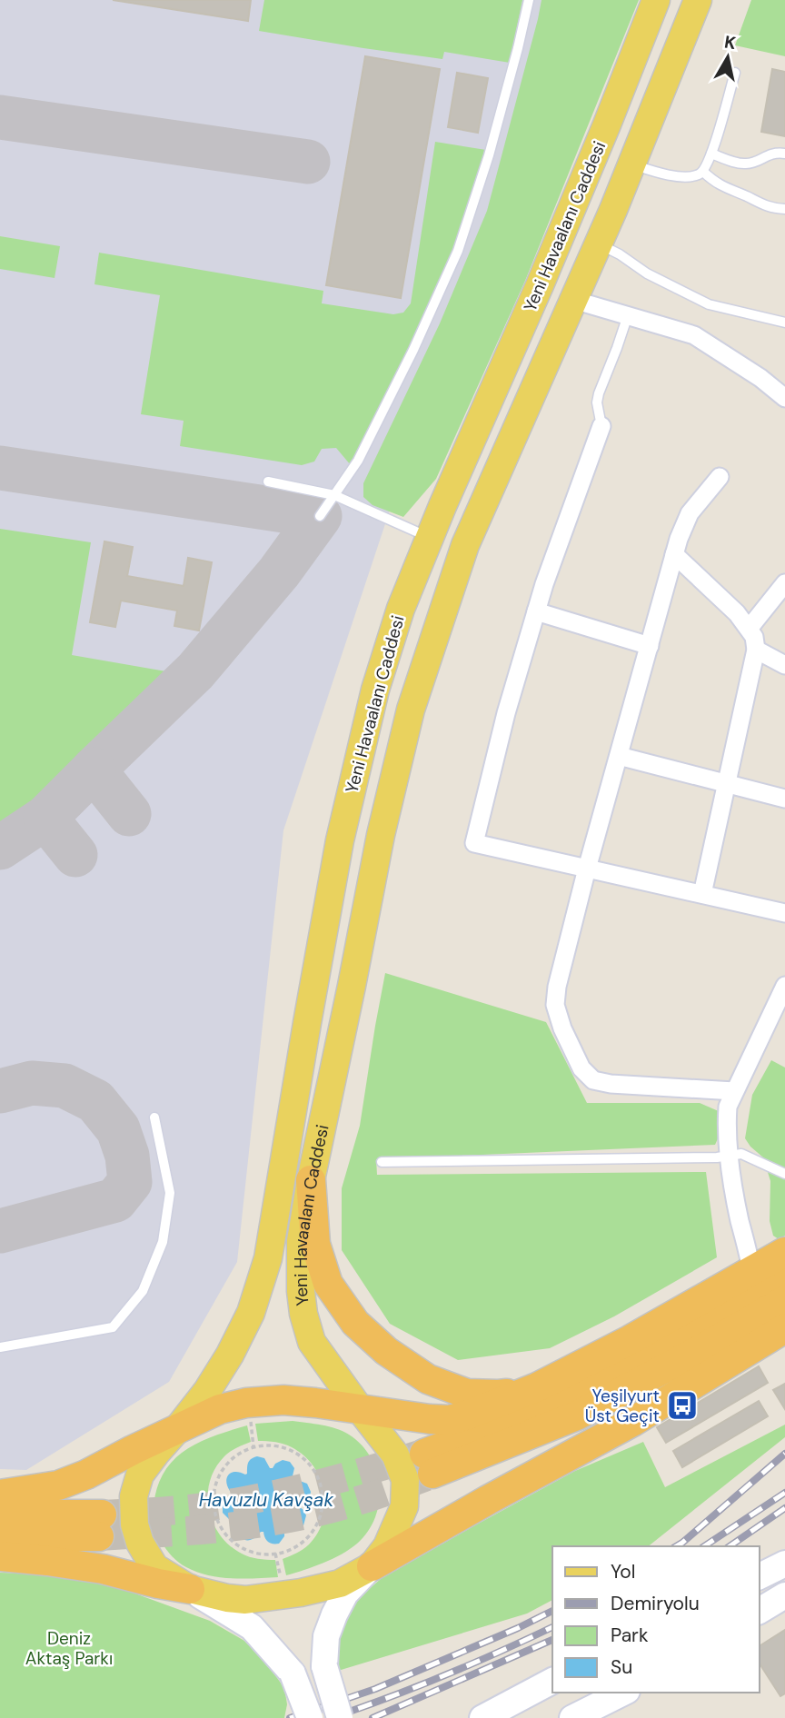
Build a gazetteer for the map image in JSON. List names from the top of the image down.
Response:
{
  "streets": {
    "main road": ["Yeni Havaalanı Caddesi"]
  },
  "water": ["Havuzlu Kavşak"],
  "parks": ["Deniz Aktaş Parkı"],
  "places": {
    "bus stop": ["Yeşilyurt Üst Geçit"]
  },
  "legend": [
    "Yol",
    "Demiryolu",
    "Park",
    "Su"
  ],
  "north": "top"
}
